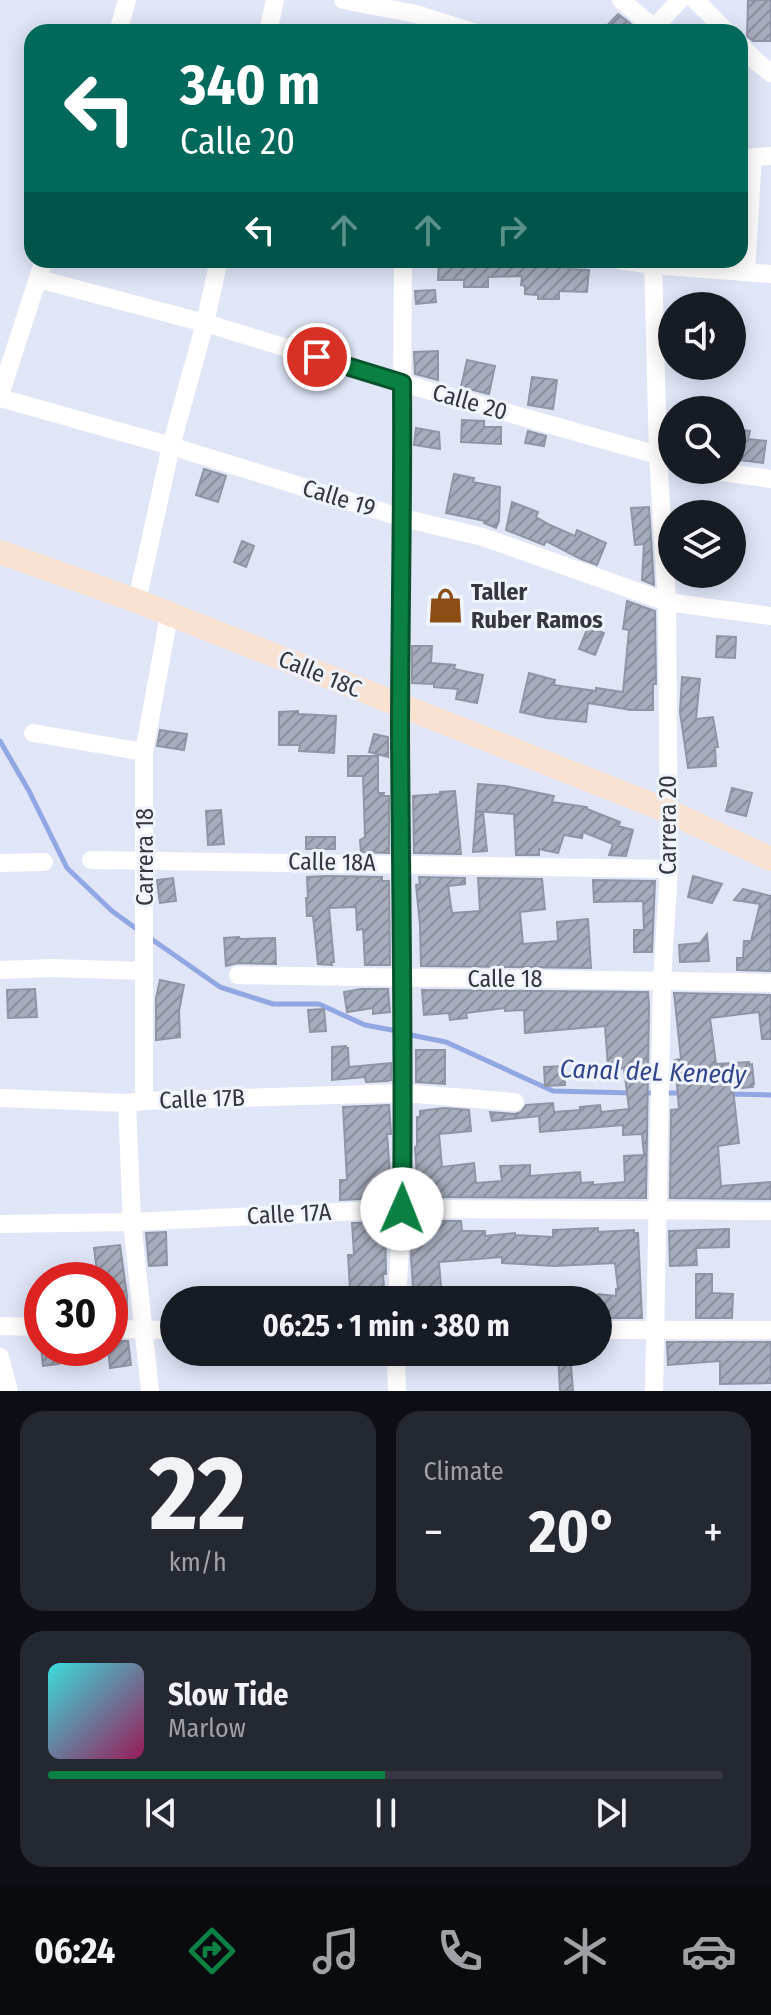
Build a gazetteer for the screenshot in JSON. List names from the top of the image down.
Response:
{
  "streets": {
    "main road": ["Calle 18C"],
    "street": [
      "Calle 20",
      "Calle 19",
      "Carrera 20",
      "Carrera 18",
      "Calle 18A",
      "Calle 18",
      "Calle 17B",
      "Calle 17A"
    ]
  },
  "crossings": [
    ["Calle 19", "Carrera 20"],
    ["Calle 18C", "Carrera 20"],
    ["Calle 18C", "Carrera 18"],
    ["Carrera 20", "Calle 18A"],
    ["Carrera 20", "Calle 18"],
    ["Carrera 20", "Calle 17A"],
    ["Carrera 18", "Calle 18A"],
    ["Carrera 18", "Calle 17B"],
    ["Carrera 18", "Calle 17A"]
  ],
  "water": ["Canal deL Kenedy"],
  "places": {
    "shop": ["Taller Ruber Ramos"]
  },
  "page": {
    "turn": ["340 m", "Calle 20"],
    "limit": "30",
    "trip": "06:25 · 1 min · 380 m",
    "tile": [
      ["22", "km/h"],
      "Climate"
    ],
    "heat": ["−", "20°", "+"],
    "song": ["Slow Tide", "Marlow"],
    "tabs": "06:24"
  }
}
